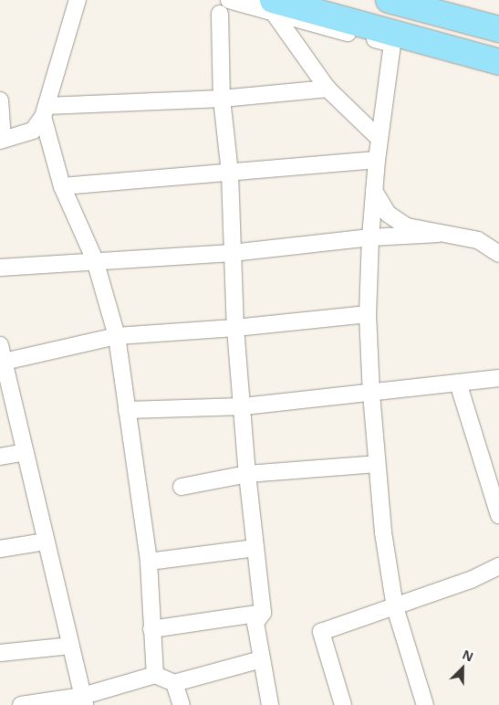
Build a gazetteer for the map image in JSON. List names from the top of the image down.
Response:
{
  "north": "top right"
}
